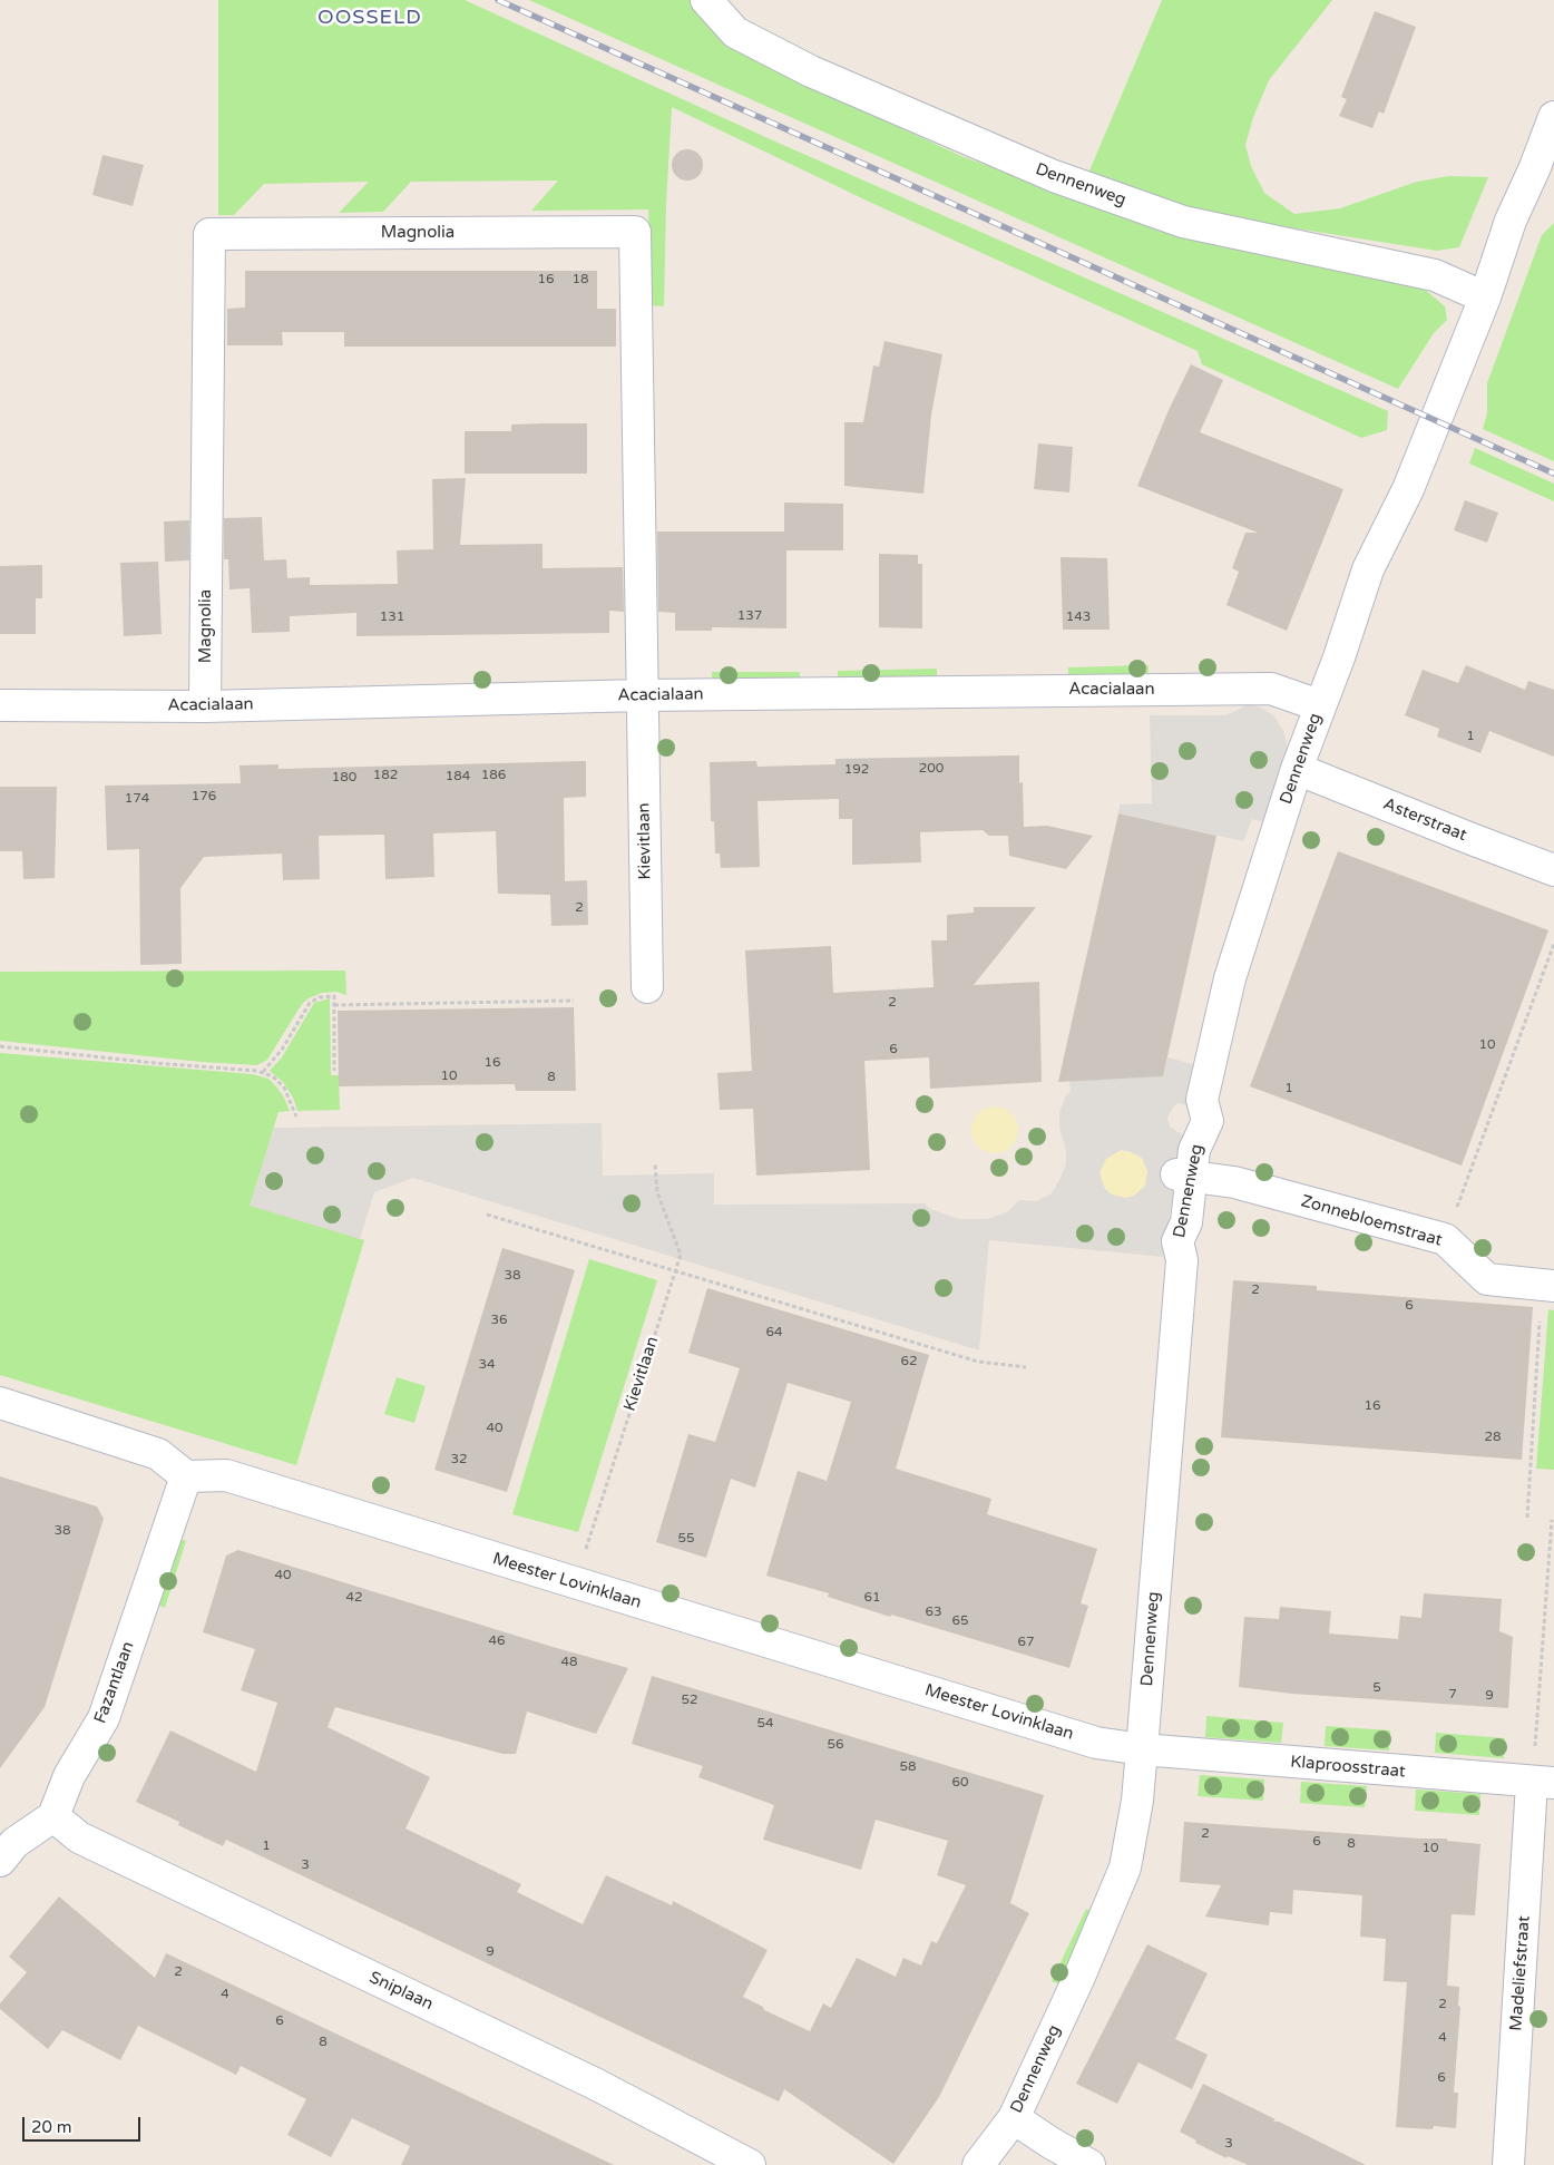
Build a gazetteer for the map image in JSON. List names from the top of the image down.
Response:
{
  "streets": {
    "street": [
      "Dennenweg",
      "Magnolia",
      "Acacialaan",
      "Asterstraat",
      "Kievitlaan",
      "Zonnebloemstraat",
      "Meester Lovinklaan",
      "Fazantlaan",
      "Klaproosstraat",
      "Madeliefstraat",
      "Sniplaan"
    ]
  },
  "crossings": [
    ["Dennenweg", "Acacialaan"],
    ["Dennenweg", "Asterstraat"],
    ["Dennenweg", "Zonnebloemstraat"],
    ["Dennenweg", "Meester Lovinklaan"],
    ["Dennenweg", "Klaproosstraat"],
    ["Magnolia", "Acacialaan"],
    ["Magnolia", "Kievitlaan"],
    ["Acacialaan", "Kievitlaan"],
    ["Kievitlaan", "Meester Lovinklaan"],
    ["Meester Lovinklaan", "Fazantlaan"],
    ["Meester Lovinklaan", "Klaproosstraat"],
    ["Fazantlaan", "Sniplaan"],
    ["Klaproosstraat", "Madeliefstraat"]
  ],
  "districts": ["OOSSELD"],
  "house_numbers": [
    "16",
    "18",
    "137",
    "131",
    "143",
    "1",
    "200",
    "192",
    "182",
    "186",
    "184",
    "180",
    "176",
    "174",
    "2",
    "2",
    "10",
    "6",
    "16",
    "10",
    "8",
    "1",
    "38",
    "2",
    "6",
    "36",
    "64",
    "62",
    "34",
    "16",
    "40",
    "28",
    "32",
    "38",
    "55",
    "40",
    "42",
    "61",
    "63",
    "65",
    "46",
    "67",
    "48",
    "5",
    "7",
    "9",
    "52",
    "54",
    "56",
    "58",
    "60",
    "2",
    "6",
    "8",
    "1",
    "10",
    "3",
    "9",
    "2",
    "4",
    "2",
    "6",
    "4",
    "8",
    "6",
    "3"
  ],
  "scale_bar": "20 m"
}
